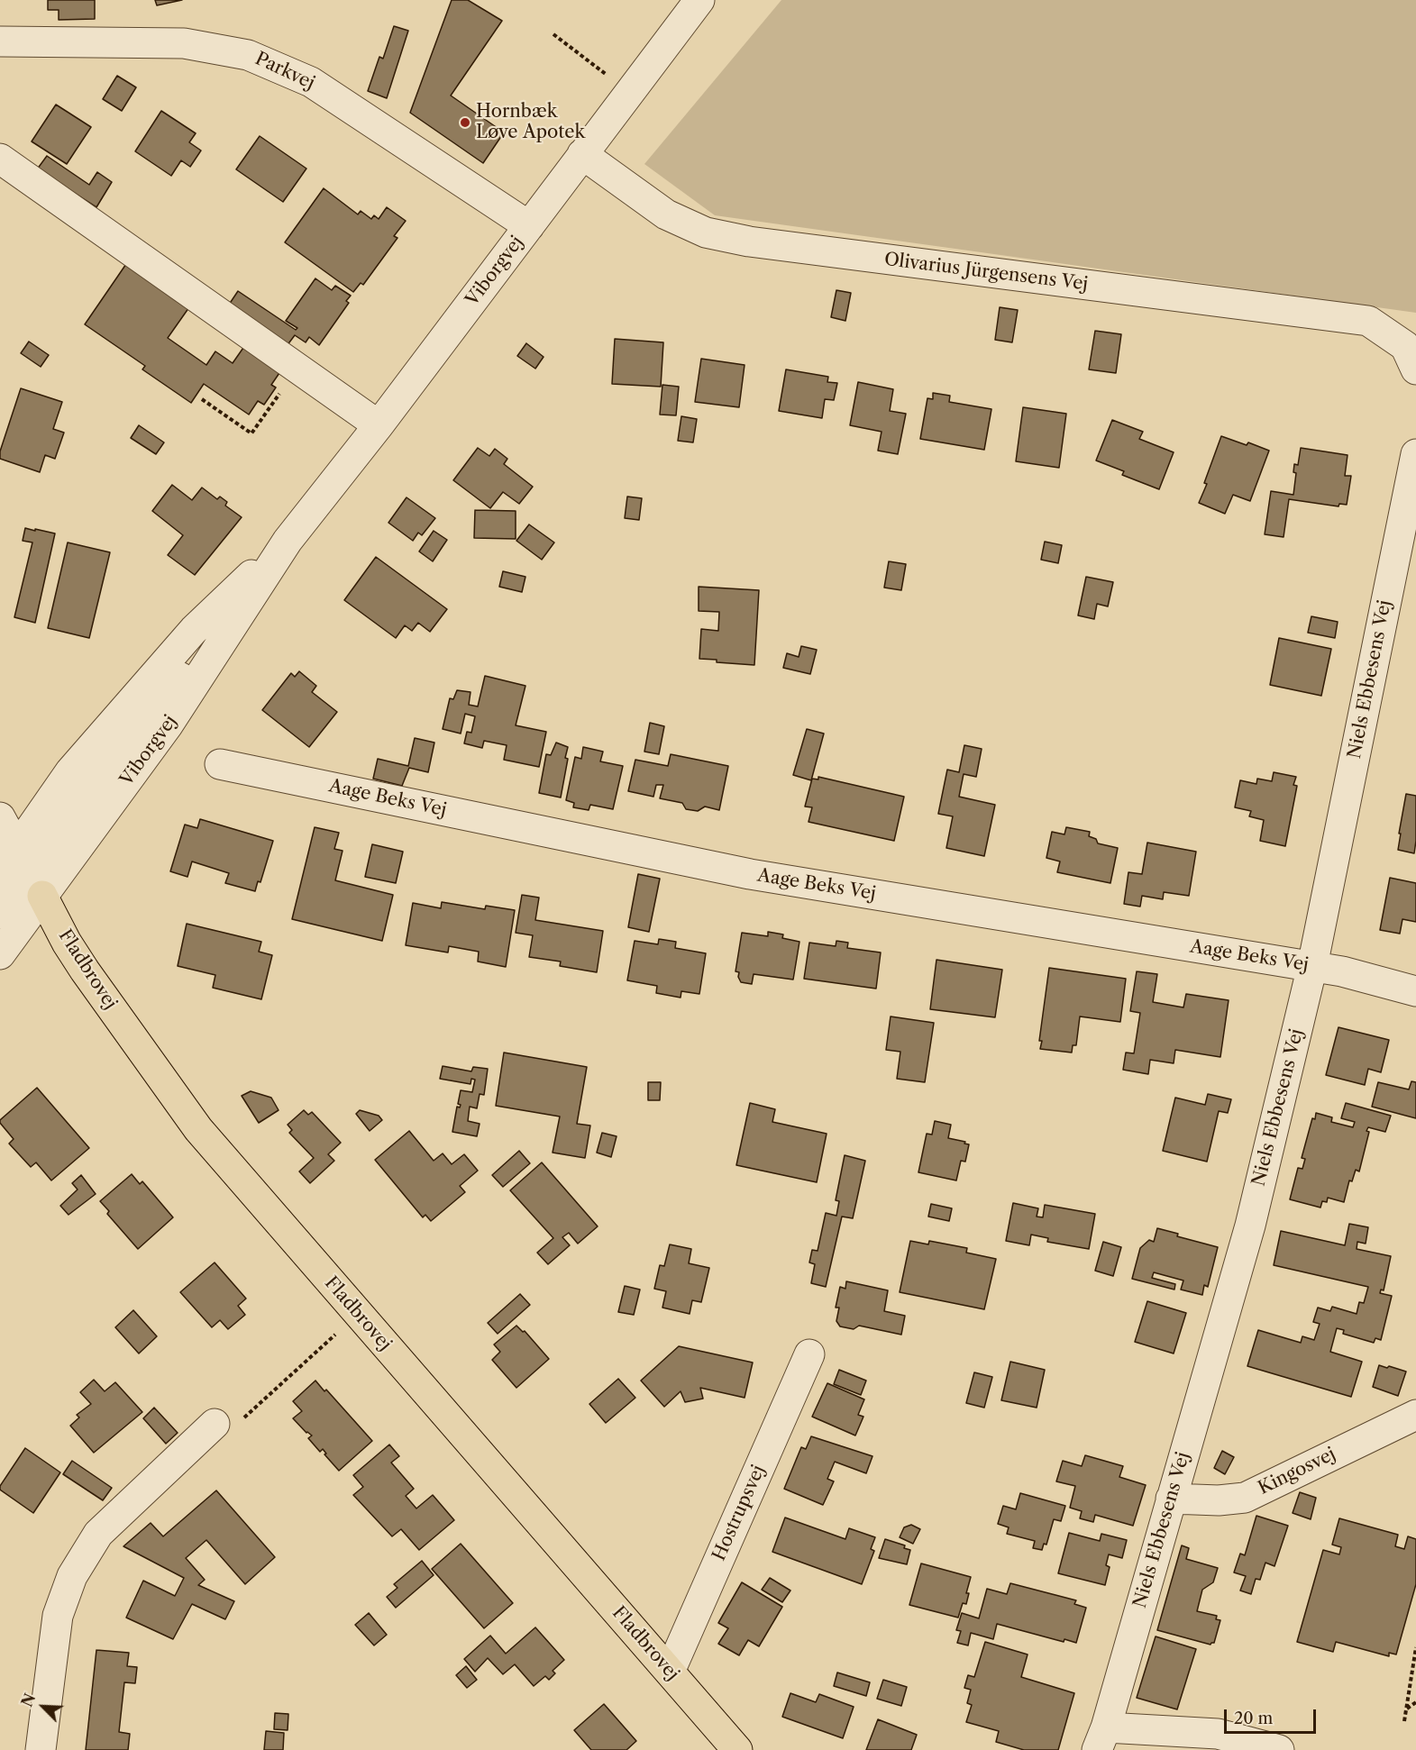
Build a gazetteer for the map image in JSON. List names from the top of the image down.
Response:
{
  "streets": {
    "main road": ["Fladbrovej"],
    "street": [
      "Parkvej",
      "Viborgvej",
      "Olivarius Jürgensens Vej",
      "Niels Ebbesens Vej",
      "Aage Beks Vej",
      "Kingosvej",
      "Hostrupsvej"
    ]
  },
  "crossings": [
    ["Parkvej", "Viborgvej"],
    ["Viborgvej", "Olivarius Jürgensens Vej"],
    ["Viborgvej", "Fladbrovej"],
    ["Niels Ebbesens Vej", "Aage Beks Vej"],
    ["Niels Ebbesens Vej", "Kingosvej"],
    ["Fladbrovej", "Hostrupsvej"]
  ],
  "places": ["Hornbæk Løve Apotek"],
  "scale_bar": "20 m",
  "north": "top left"
}
